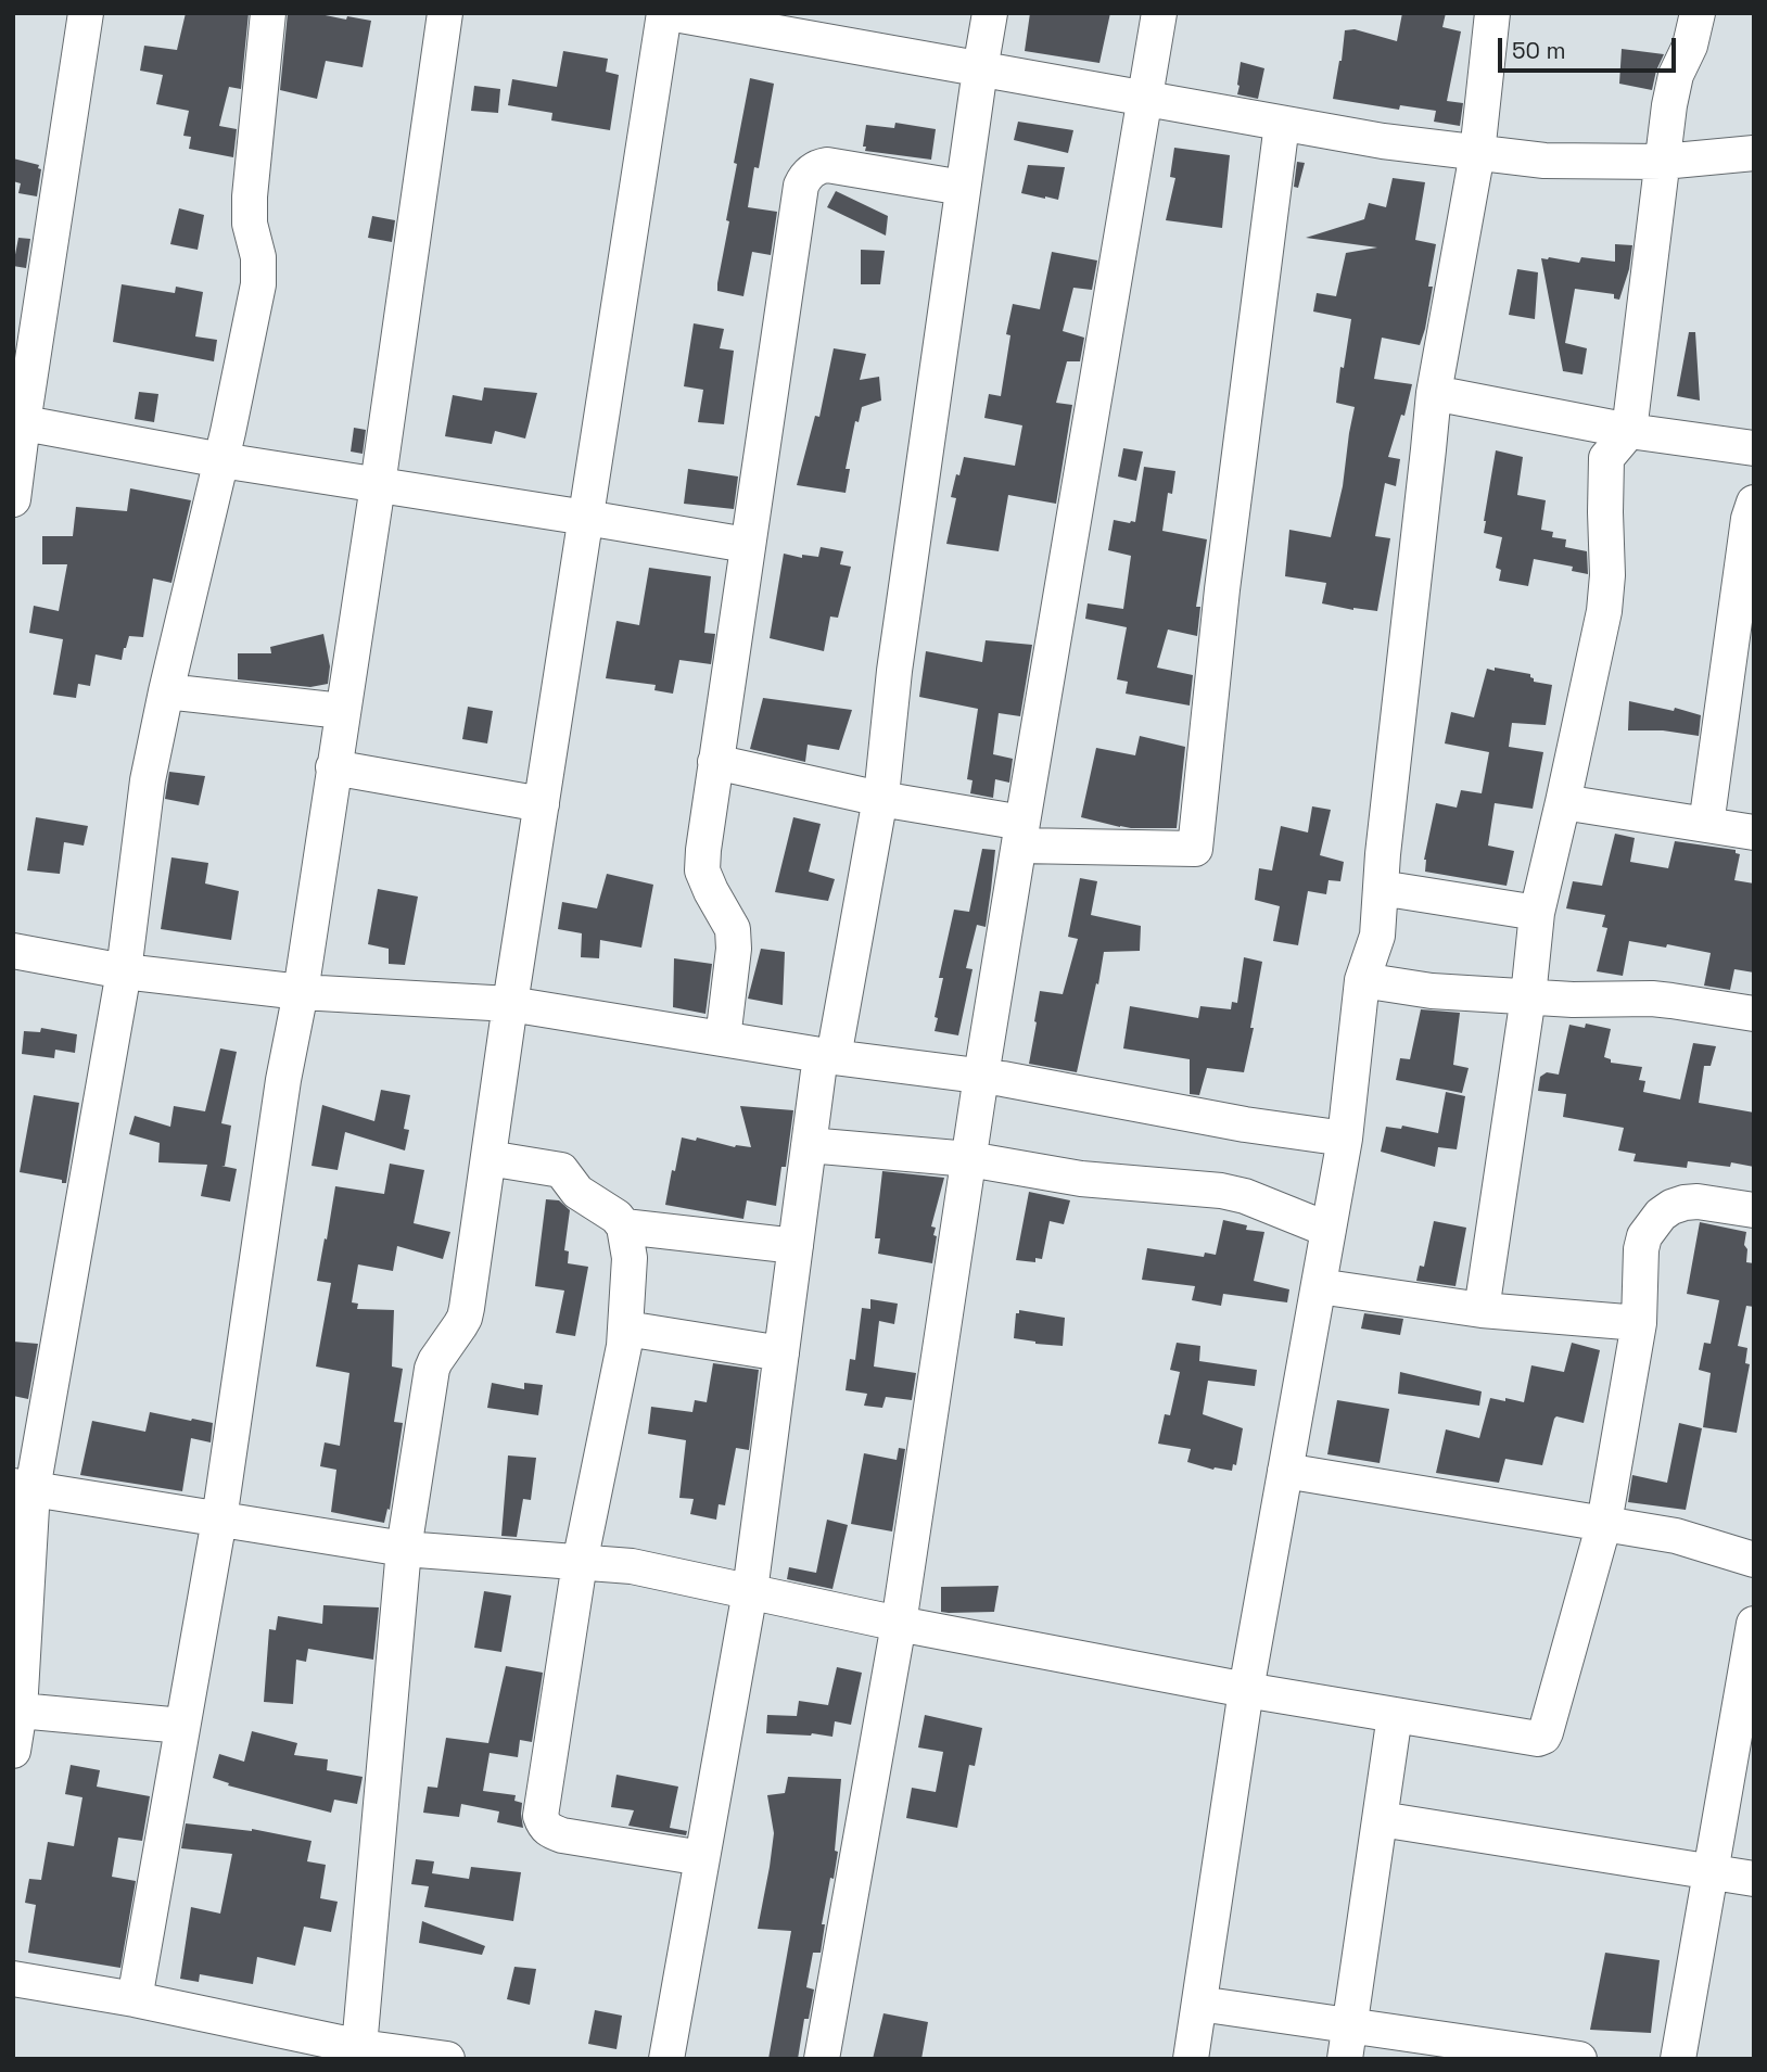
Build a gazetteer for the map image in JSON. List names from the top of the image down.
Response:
{
  "scale_bar": "50 m"
}
